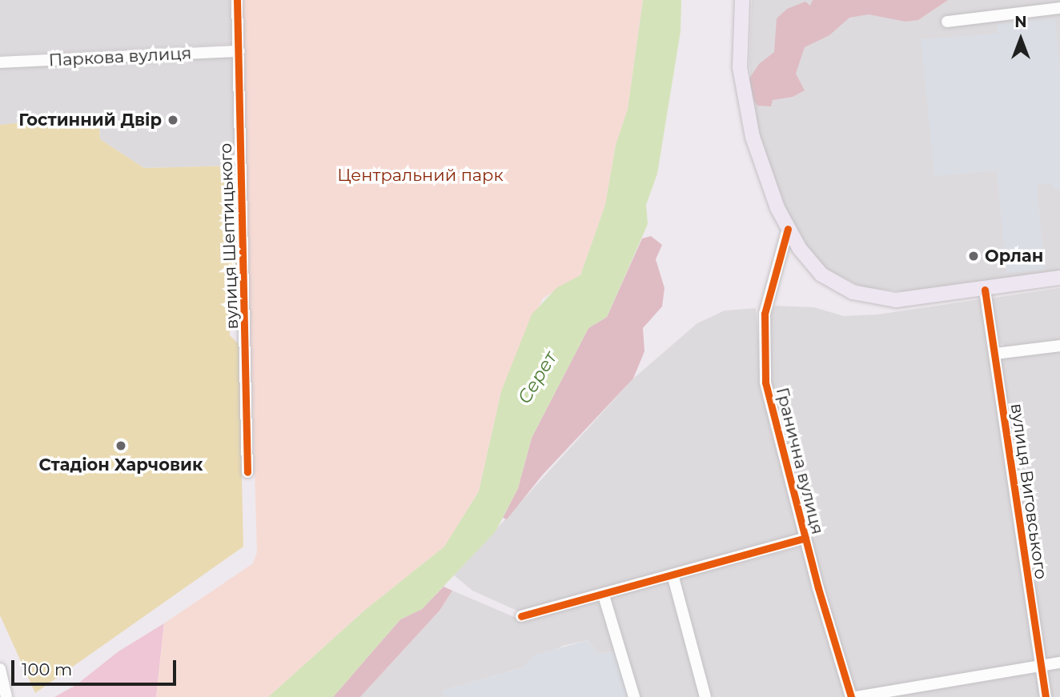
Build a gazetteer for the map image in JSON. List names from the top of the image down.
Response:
{
  "streets": {
    "street": [
      "Паркова вулиця",
      "вулиця Шептицького",
      "Гранична вулиця",
      "вулиця Виговського"
    ]
  },
  "crossings": [
    ["Паркова вулиця", "вулиця Шептицького"]
  ],
  "water": ["Серет"],
  "parks": ["Центральний парк"],
  "places": ["Гостинний Двір", "Орлан", "Стадіон Харчовик"],
  "scale_bar": "100 m",
  "north": "top"
}
